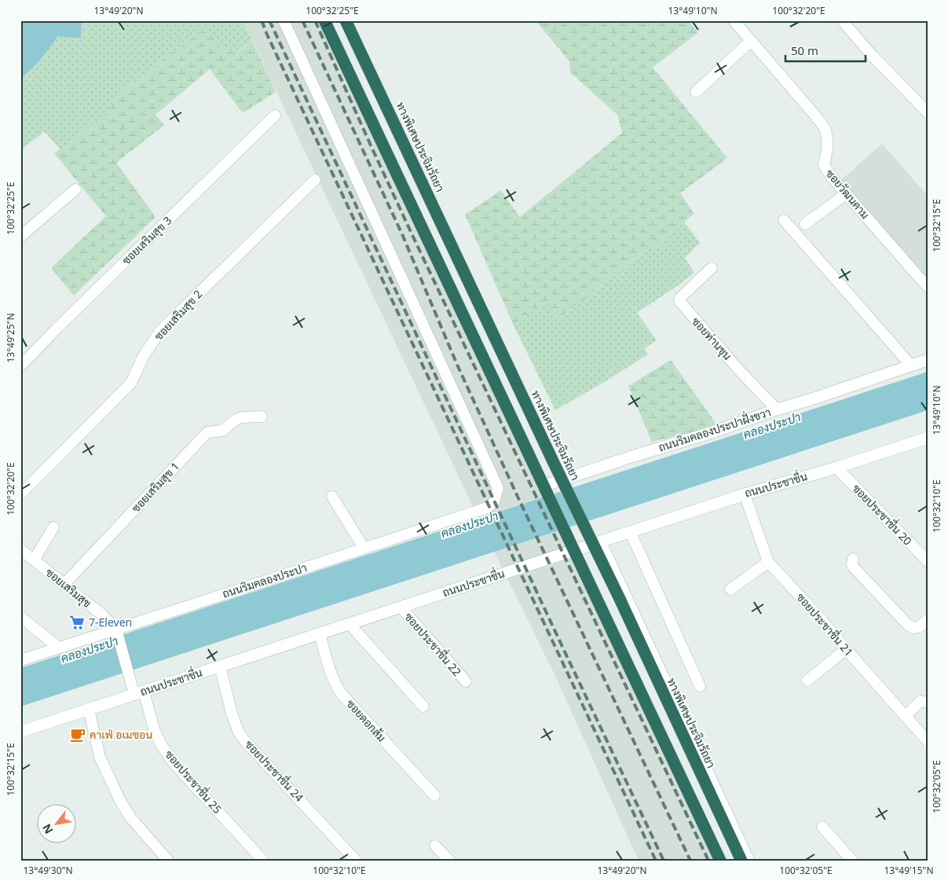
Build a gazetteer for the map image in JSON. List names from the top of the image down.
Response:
{
  "streets": {
    "highway": ["ทางพิเศษประจิมรัถยา"],
    "main road": ["ถนนริมคลองประปาฝั่งขวา", "ถนนประชาชื่น"],
    "street": [
      "ซอยวัฒนคาม",
      "ซอยเสริมสุข 3",
      "ซอยเสริมสุข 2",
      "ซอยท่านขุน",
      "ซอยเสริมสุข 1",
      "ซอยประชาชื่น 20",
      "ถนนริมคลองประปา",
      "ซอยเสริมสุข",
      "ซอยประชาชื่น 21",
      "ซอยประชาชื่น 22",
      "ซอยดอกส้ม",
      "ซอยประชาชื่น 24",
      "ซอยประชาชื่น 25"
    ]
  },
  "crossings": [
    ["ซอยท่านขุน", "ถนนริมคลองประปาฝั่งขวา"],
    ["ถนนประชาชื่น", "ซอยประชาชื่น 20"],
    ["ถนนประชาชื่น", "ซอยเสริมสุข"],
    ["ถนนประชาชื่น", "ซอยประชาชื่น 21"],
    ["ถนนประชาชื่น", "ซอยประชาชื่น 22"],
    ["ถนนประชาชื่น", "ซอยดอกส้ม"],
    ["ถนนประชาชื่น", "ซอยประชาชื่น 24"],
    ["ถนนประชาชื่น", "ซอยประชาชื่น 25"],
    ["ซอยเสริมสุข 1", "ซอยเสริมสุข"],
    ["ถนนริมคลองประปา", "ซอยเสริมสุข"],
    ["ซอยเสริมสุข", "ซอยประชาชื่น 25"]
  ],
  "water": ["คลองประปา"],
  "places": {
    "supermarket": ["7-Eleven"],
    "cafe": ["คาเฟ่ อเมซอน"]
  },
  "scale_bar": "50 m",
  "north": "bottom left",
  "coordinates": [
    "13°49'20\"N",
    "100°32'25\"E",
    "13°49'10\"N",
    "100°32'20\"E",
    "100°32'15\"E",
    "13°49'25\"N",
    "100°32'10\"E",
    "100°32'05\"E",
    "13°49'30\"N",
    "13°49'15\"N"
  ]
}
